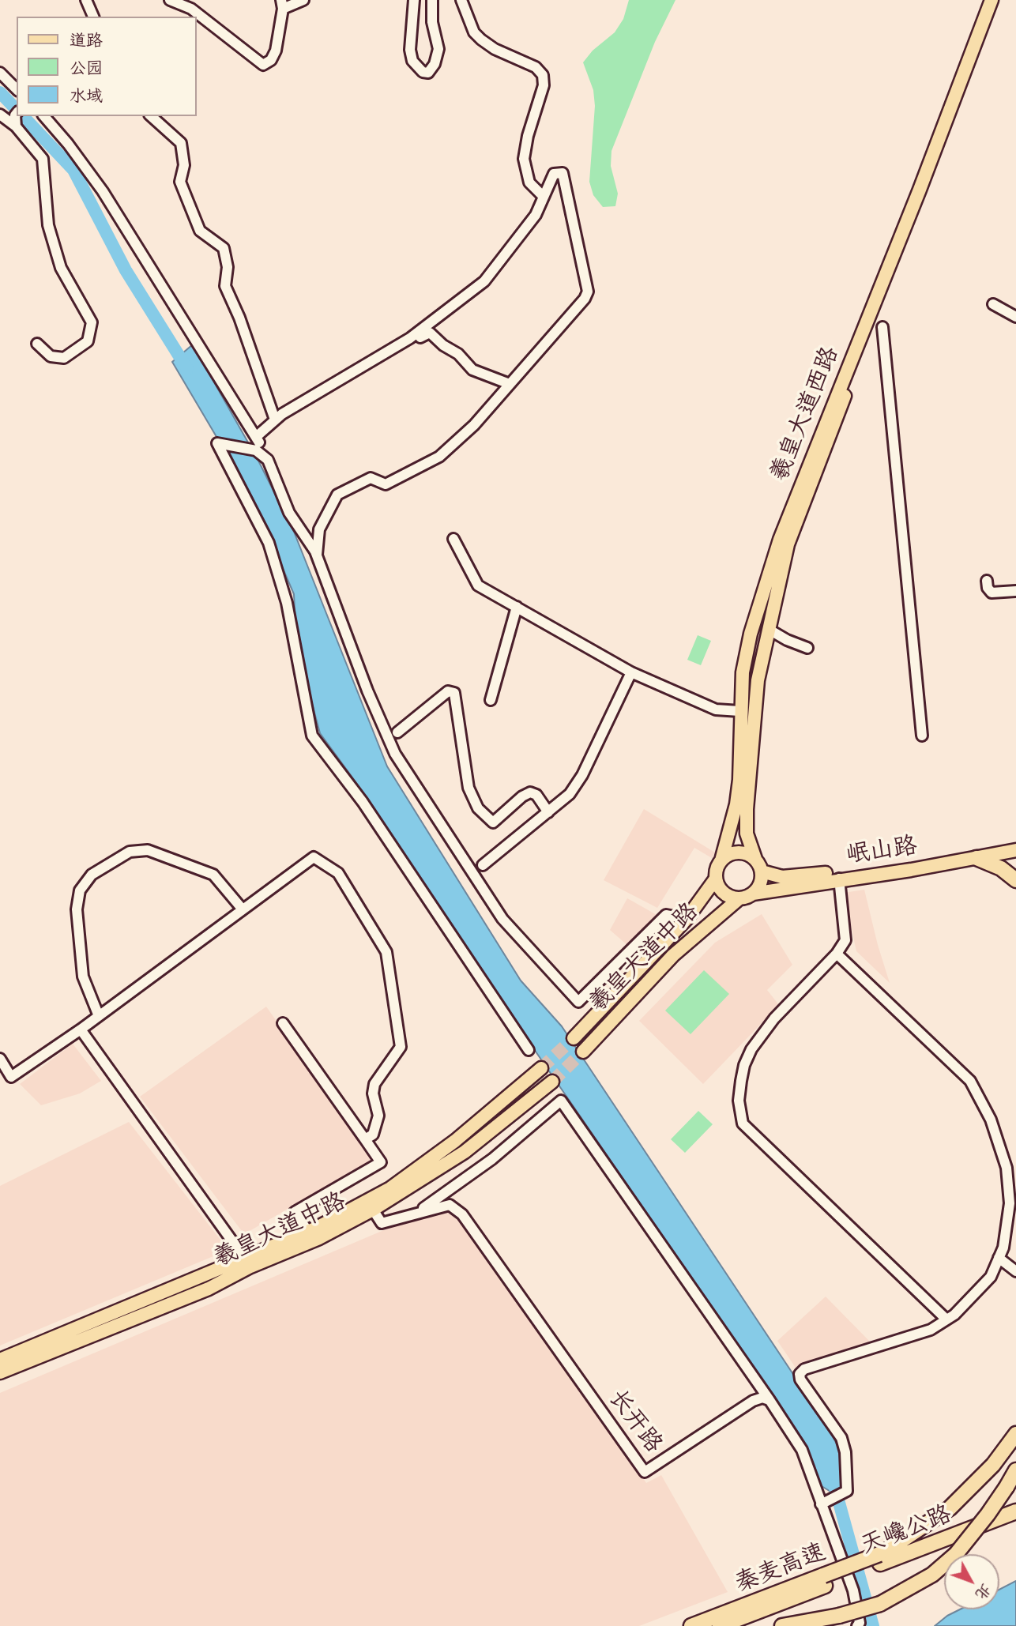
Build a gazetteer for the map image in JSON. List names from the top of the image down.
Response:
{
  "streets": {
    "highway": ["天巉公路", "秦麦高速"],
    "main road": ["羲皇大道西路", "岷山路", "羲皇大道中路"],
    "street": ["长开路"]
  },
  "crossings": [
    ["羲皇大道西路", "岷山路"],
    ["羲皇大道西路", "羲皇大道中路"],
    ["岷山路", "羲皇大道中路"],
    ["羲皇大道中路", "长开路"],
    ["天巉公路", "秦麦高速"]
  ],
  "legend": ["道路", "公园", "水域"],
  "north": "bottom right"
}
